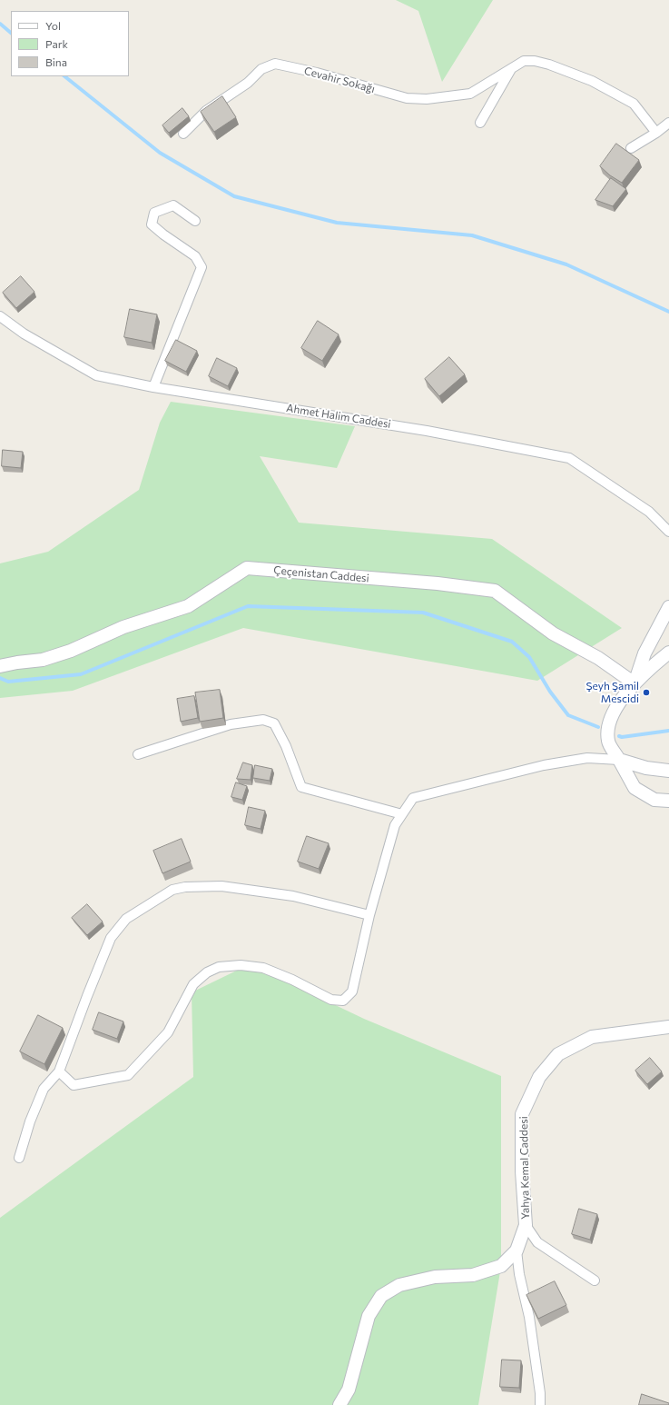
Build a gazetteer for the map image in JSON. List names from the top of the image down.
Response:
{
  "streets": {
    "street": [
      "Cevahir Sokağı",
      "Ahmet Halim Caddesi",
      "Çeçenistan Caddesi",
      "Yahya Kemal Caddesi"
    ]
  },
  "places": ["Şeyh Şamil Mescidi"],
  "legend": ["Yol", "Park", "Bina"]
}
